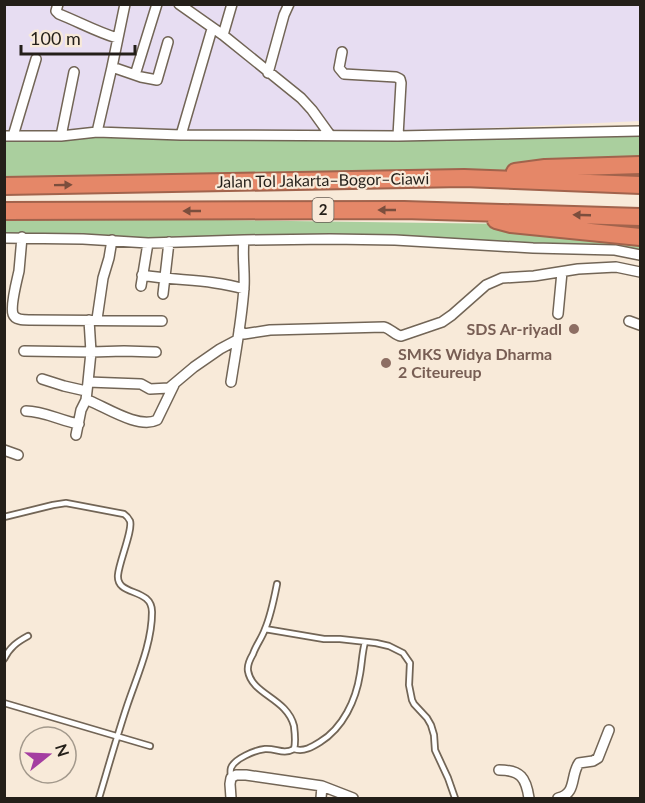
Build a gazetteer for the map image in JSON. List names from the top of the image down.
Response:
{
  "streets": {
    "highway": ["Jalan Tol Jakarta–Bogor–Ciawi", "2"]
  },
  "places": ["SDS Ar-riyadl", "SMKS Widya Dharma 2 Citeureup"],
  "scale_bar": "100 m",
  "north": "right"
}
